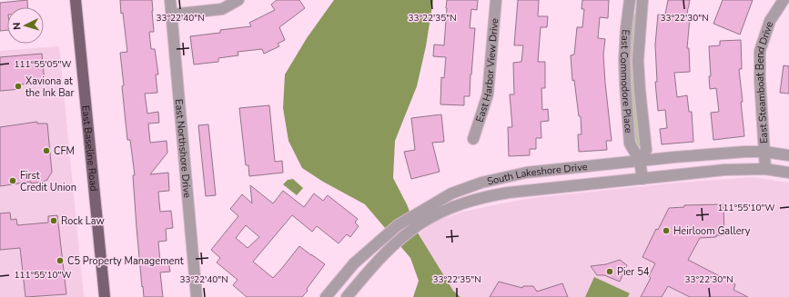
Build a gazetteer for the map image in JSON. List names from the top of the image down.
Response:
{
  "streets": {
    "main road": ["East Baseline Road"],
    "street": [
      "East Harbor View Drive",
      "East Commodore Place",
      "East Steamboat Bend Drive",
      "East Northshore Drive",
      "South Lakeshore Drive"
    ]
  },
  "crossings": [
    ["East Commodore Place", "South Lakeshore Drive"],
    ["East Steamboat Bend Drive", "South Lakeshore Drive"]
  ],
  "places": [
    "Xaviona at the Ink Bar",
    "CFM",
    "First Credit Union",
    "Rock Law",
    "Heirloom Gallery",
    "C5 Property Management",
    "Pier 54"
  ],
  "north": "left",
  "coordinates": [
    "33°22'40\"N",
    "33°22'35\"N",
    "33°22'30\"N",
    "111°55'05\"W",
    "111°55'10\"W"
  ]
}
